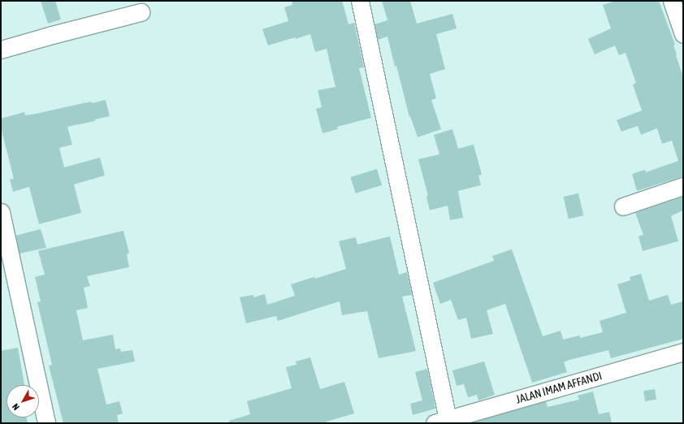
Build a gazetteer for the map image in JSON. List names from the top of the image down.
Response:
{
  "streets": {
    "street": ["JALAN IMAM AFFANDI"]
  },
  "north": "bottom left"
}
